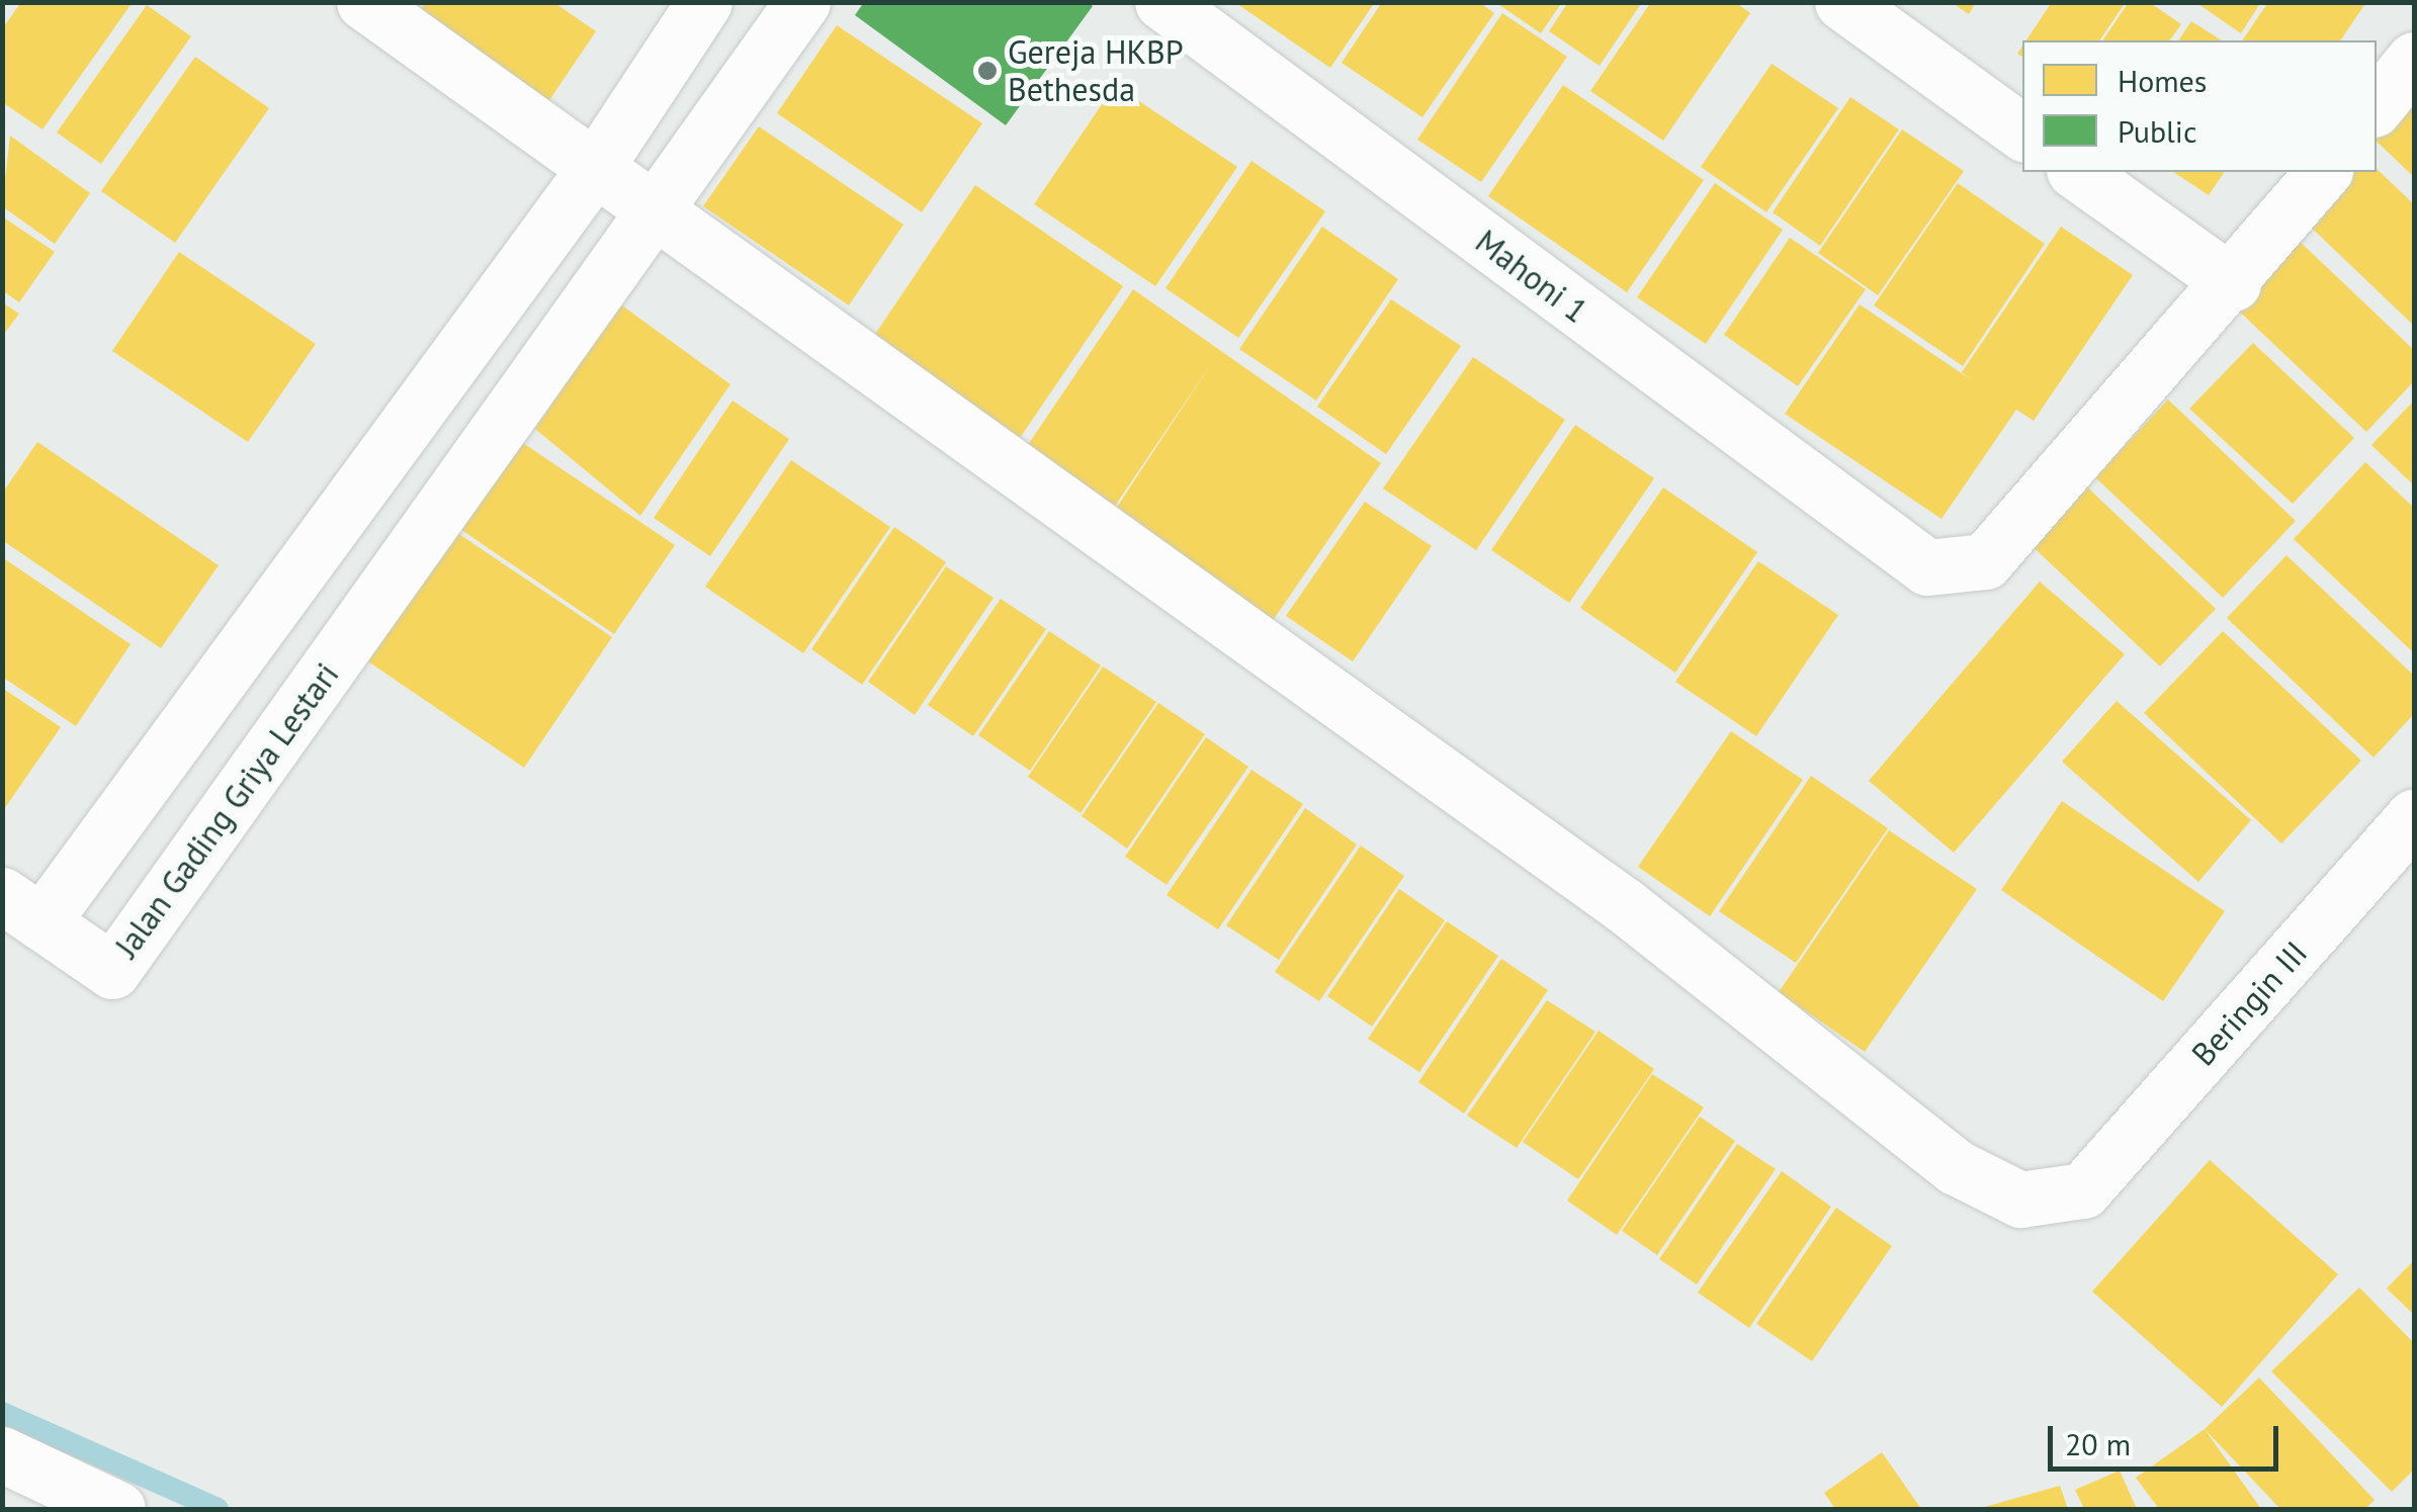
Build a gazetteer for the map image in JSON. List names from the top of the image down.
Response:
{
  "streets": {
    "street": ["Mahoni 1", "Jalan Gading Griya Lestari", "Beringin III"]
  },
  "crossings": [
    ["Jalan Gading Griya Lestari", "Beringin III"]
  ],
  "places": ["Gereja HKBP Bethesda"],
  "legend": ["Homes", "Public"],
  "scale_bar": "20 m"
}
